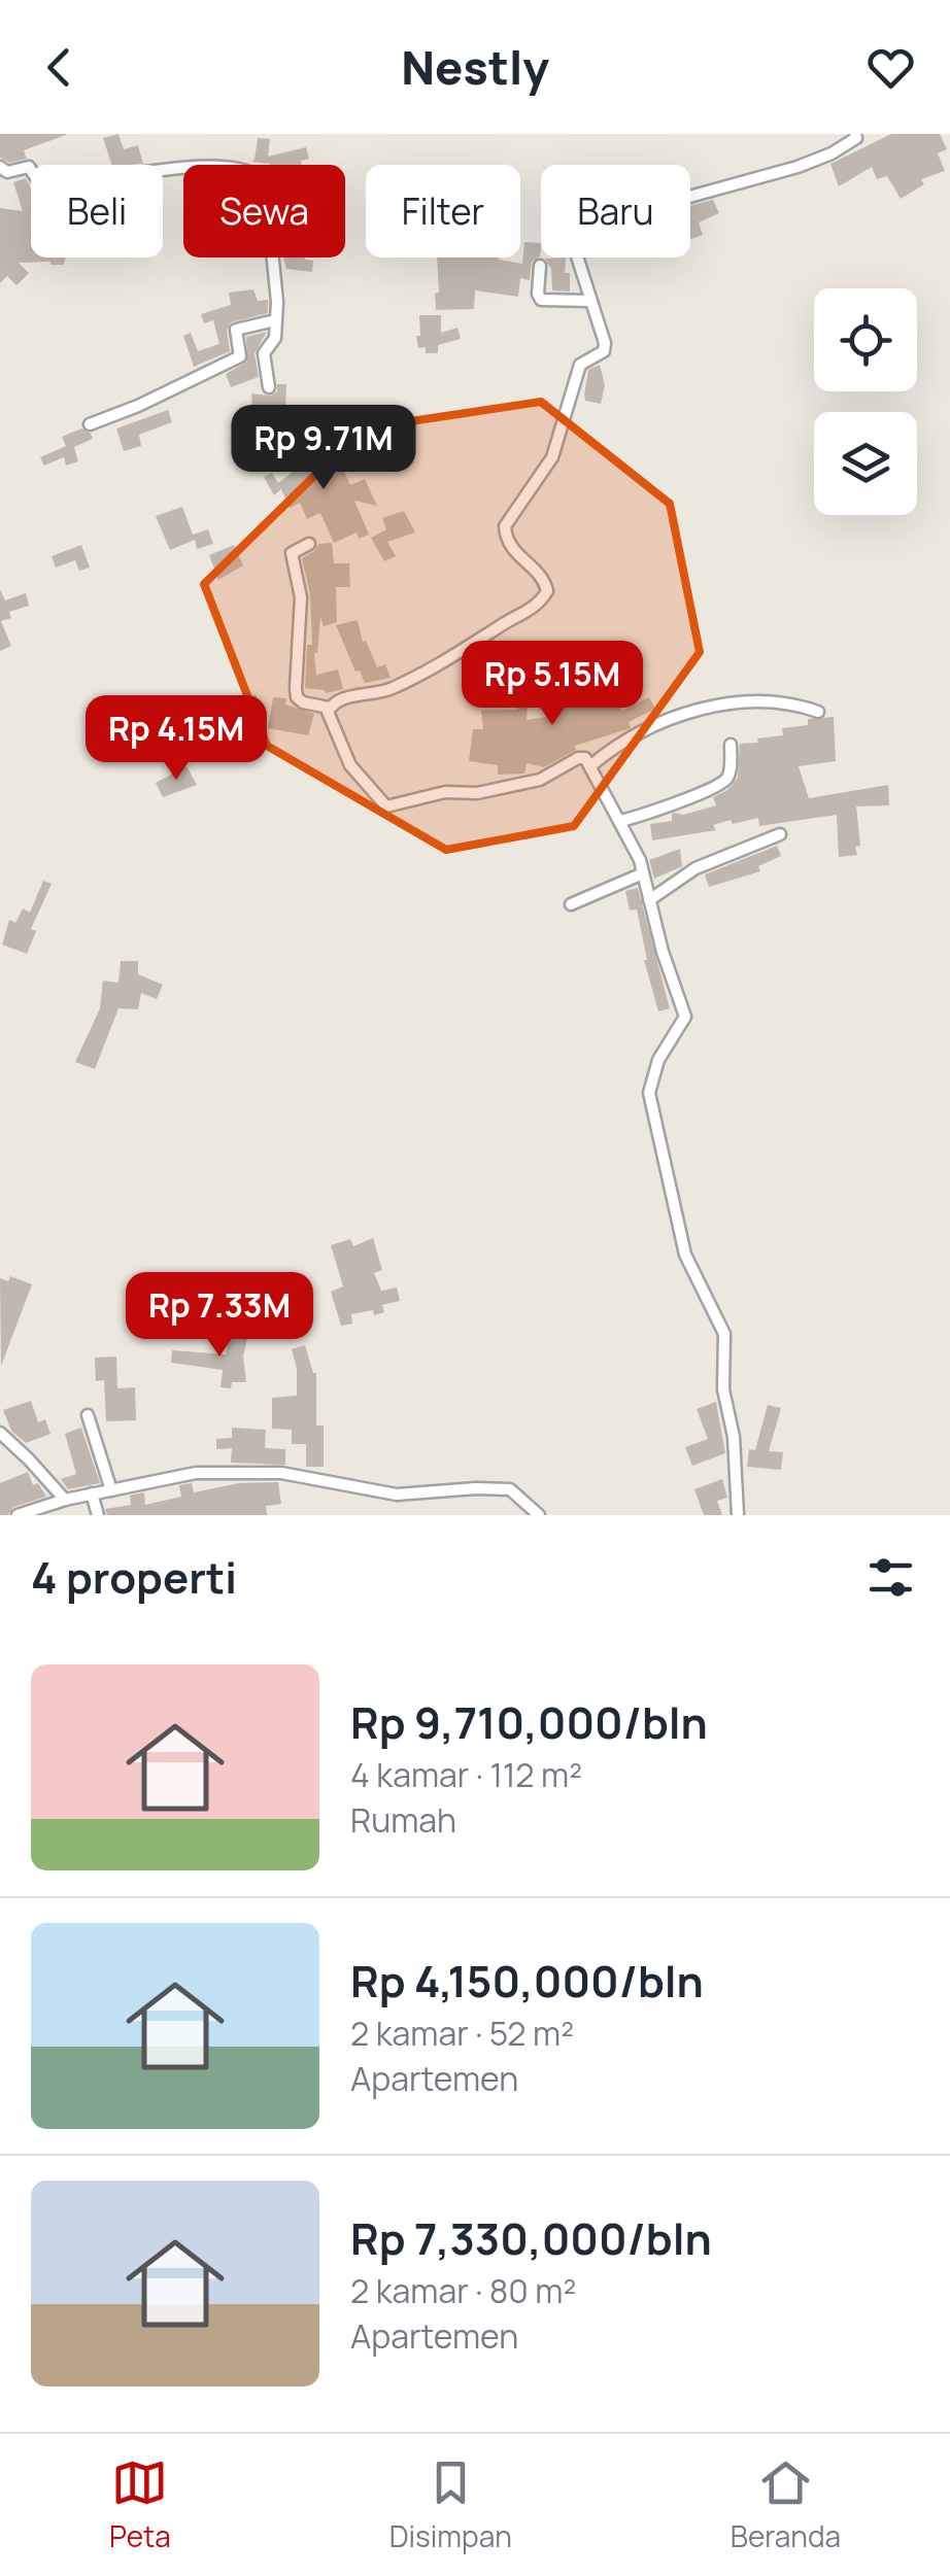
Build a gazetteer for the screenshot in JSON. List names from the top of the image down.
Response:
{
  "page": {
    "header": "Nestly",
    "chip": [
      "Beli",
      "Sewa",
      "Filter",
      "Baru"
    ],
    "price": [
      "Rp 9.71M",
      "Rp 5.15M",
      "Rp 4.15M",
      "Rp 7.33M"
    ],
    "heading": "4 properti",
    "list": [
      {
        "name": "Rp 9,710,000/bln",
        "note": "4 kamar · 112 m² · Rumah"
      },
      {
        "name": "Rp 4,150,000/bln",
        "note": "2 kamar · 52 m² · Apartemen"
      },
      {
        "name": "Rp 7,330,000/bln",
        "note": "2 kamar · 80 m² · Apartemen"
      }
    ],
    "tabs": ["Peta", "Disimpan", "Beranda"]
  }
}
